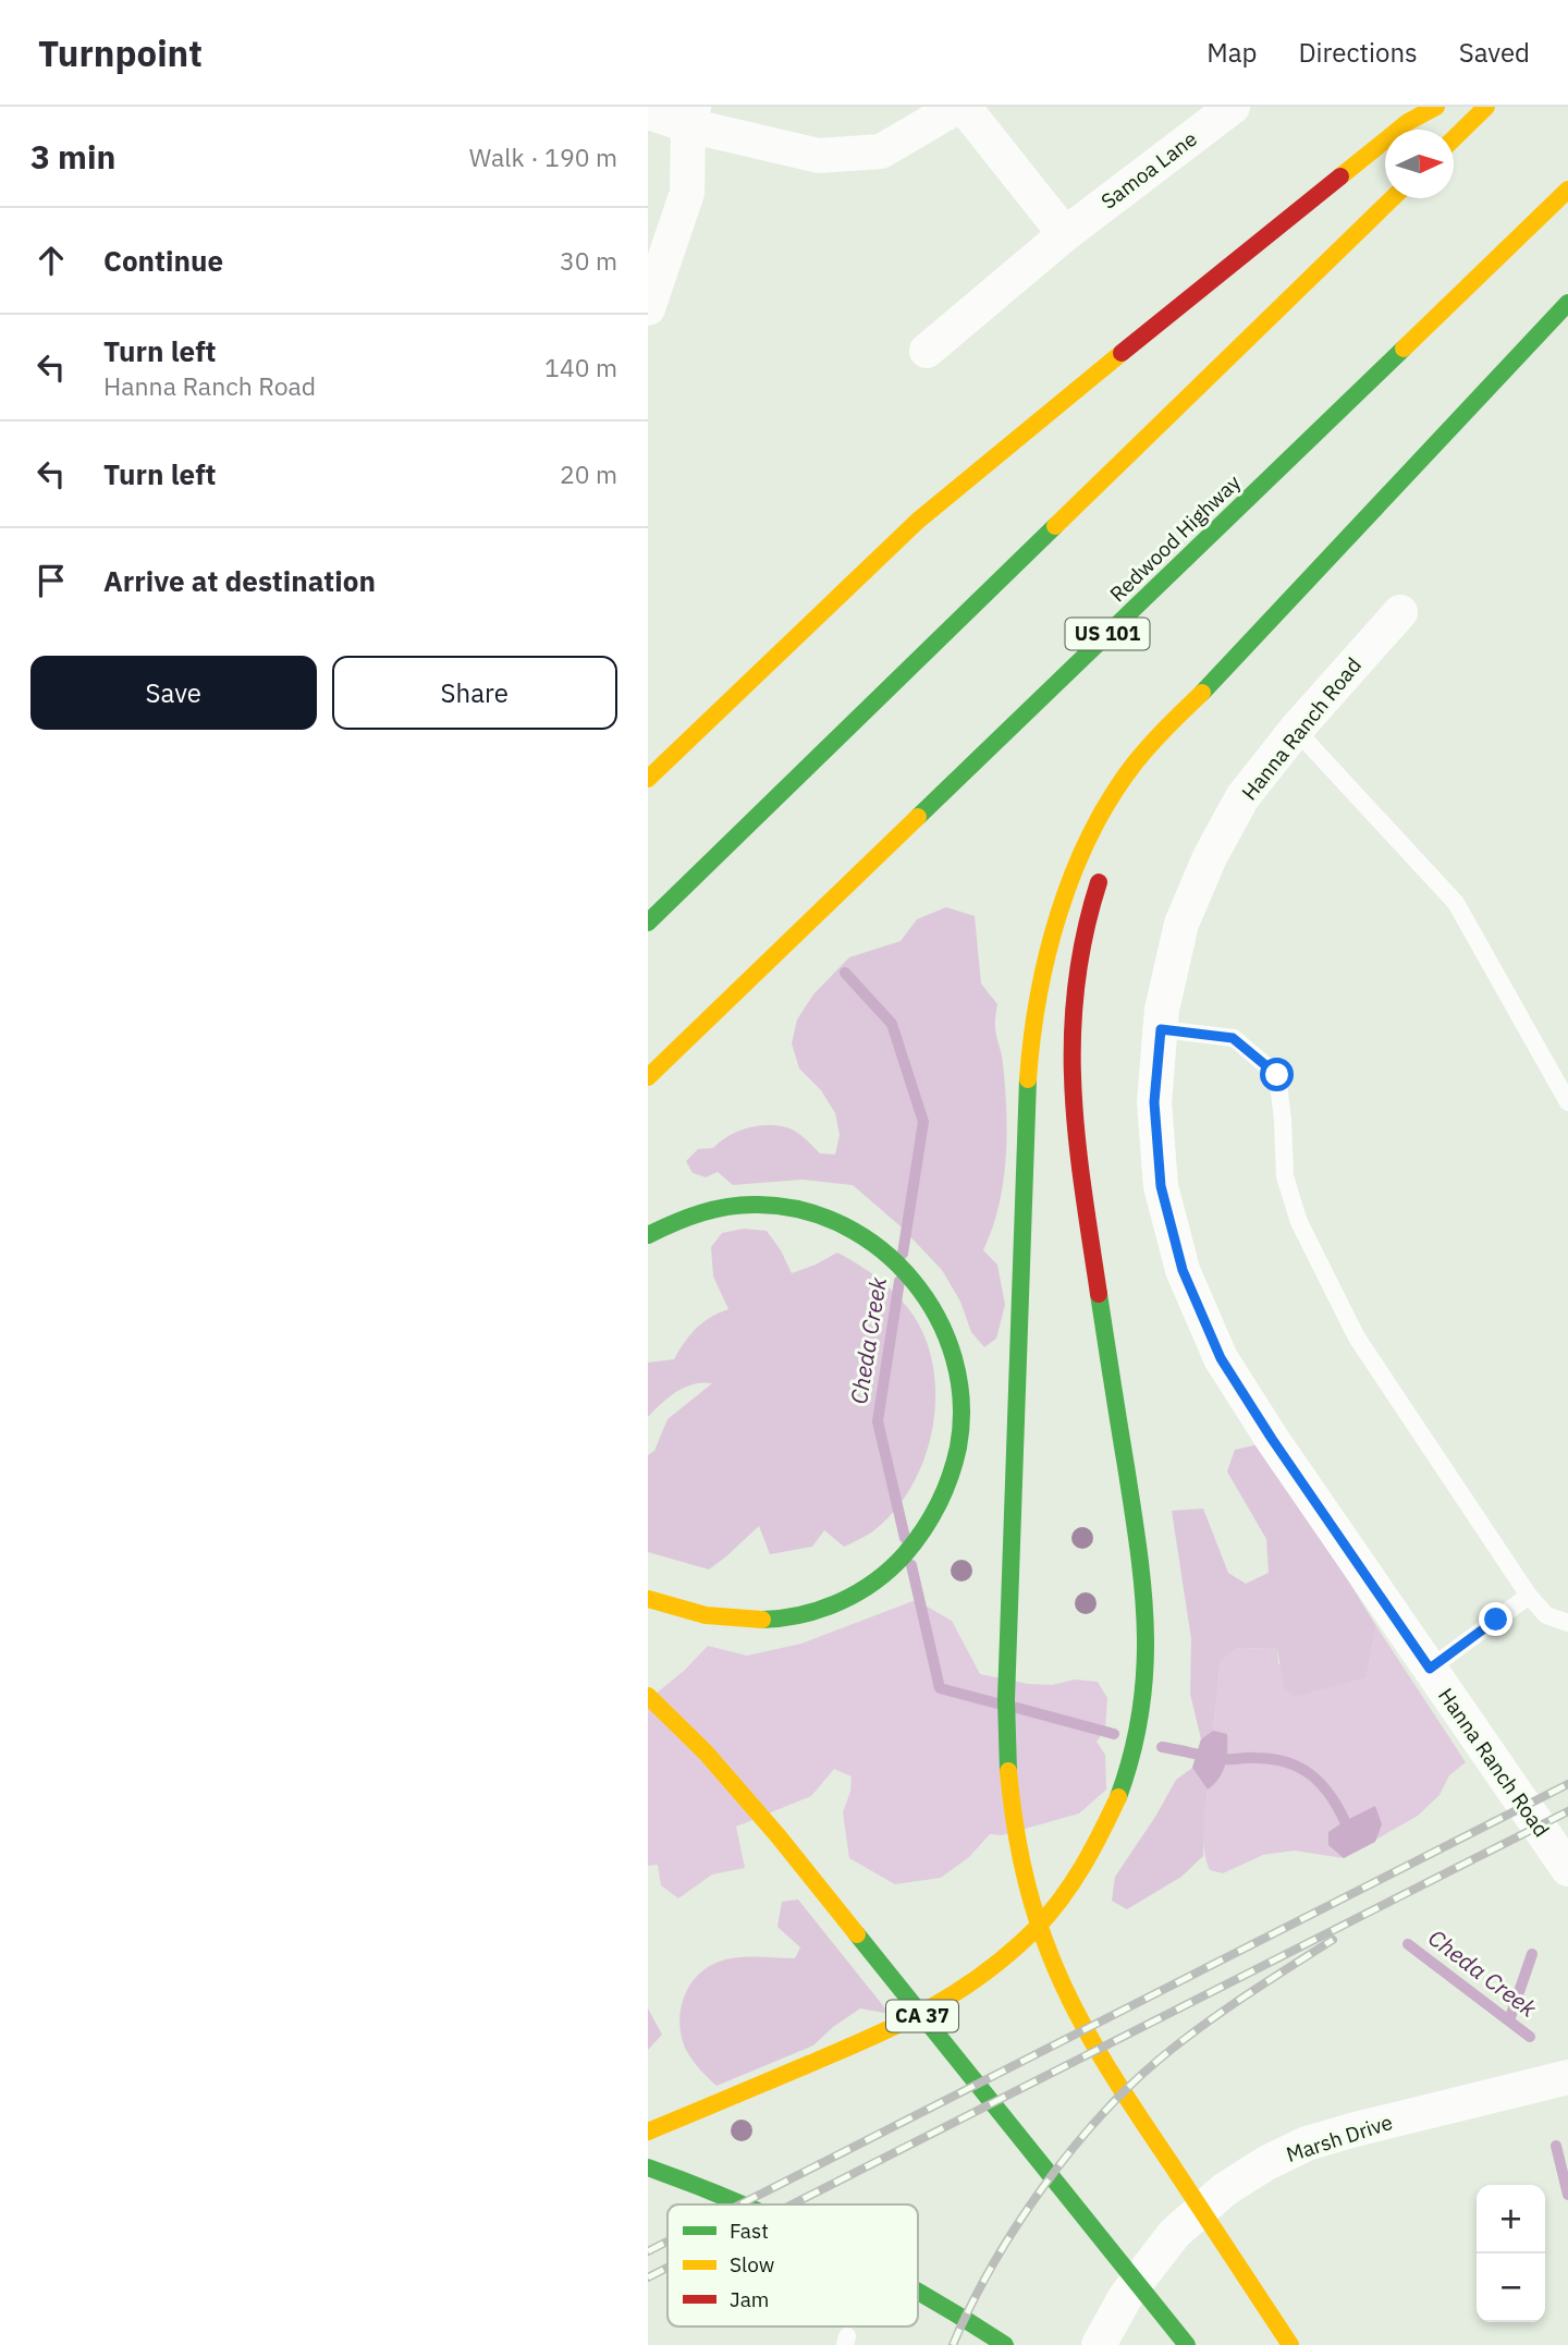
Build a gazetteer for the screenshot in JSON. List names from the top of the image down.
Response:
{
  "streets": {
    "highway": ["Redwood Highway", "US 101", "CA 37"],
    "street": ["Samoa Lane", "Hanna Ranch Road", "Marsh Drive"]
  },
  "water": ["Cheda Creek"],
  "legend": ["Fast", "Slow", "Jam"],
  "north": "right",
  "page": {
    "header": "Turnpoint",
    "nav": ["Map", "Directions", "Saved"],
    "heading": ["3 min", "Walk · 190 m"],
    "list": [
      ["Continue", "30 m"],
      ["Turn left", "Hanna Ranch Road", "140 m"],
      ["Turn left", "20 m"],
      "Arrive at destination"
    ],
    "buttons": ["Save", "Share"],
    "map_buttons": ["+", "−"]
  }
}
